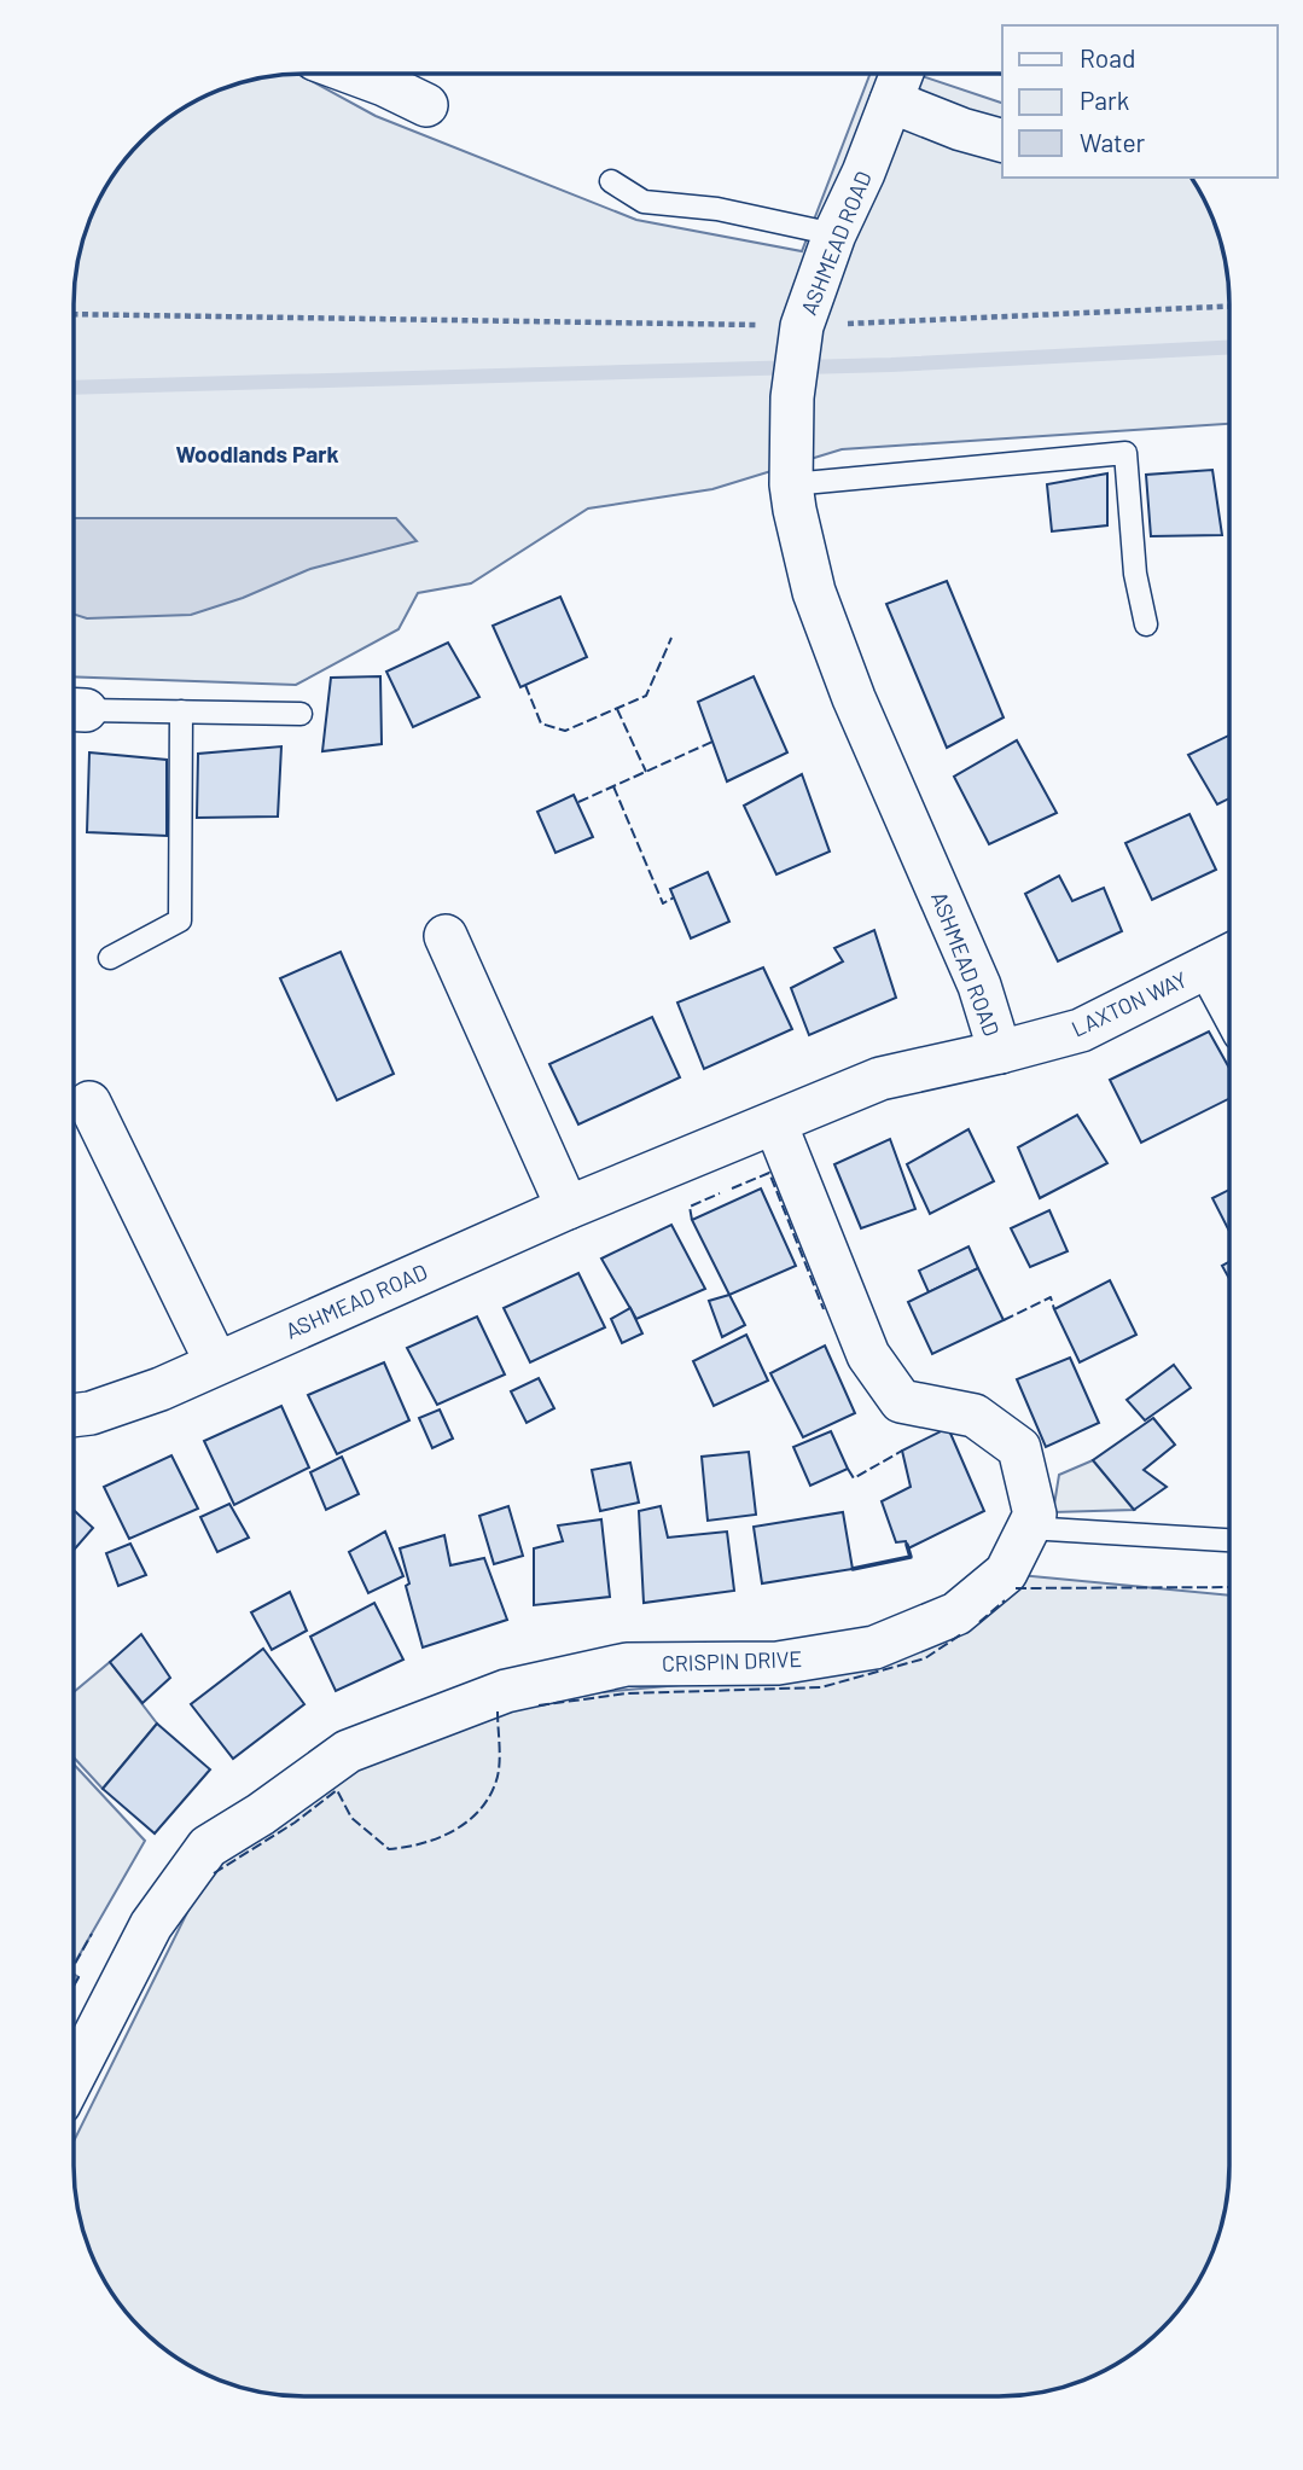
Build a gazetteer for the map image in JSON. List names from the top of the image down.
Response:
{
  "streets": {
    "street": ["ASHMEAD ROAD", "LAXTON WAY", "CRISPIN DRIVE"]
  },
  "crossings": [
    ["ASHMEAD ROAD", "LAXTON WAY"],
    ["ASHMEAD ROAD", "CRISPIN DRIVE"]
  ],
  "districts": ["Woodlands Park"],
  "legend": ["Road", "Park", "Water"]
}
